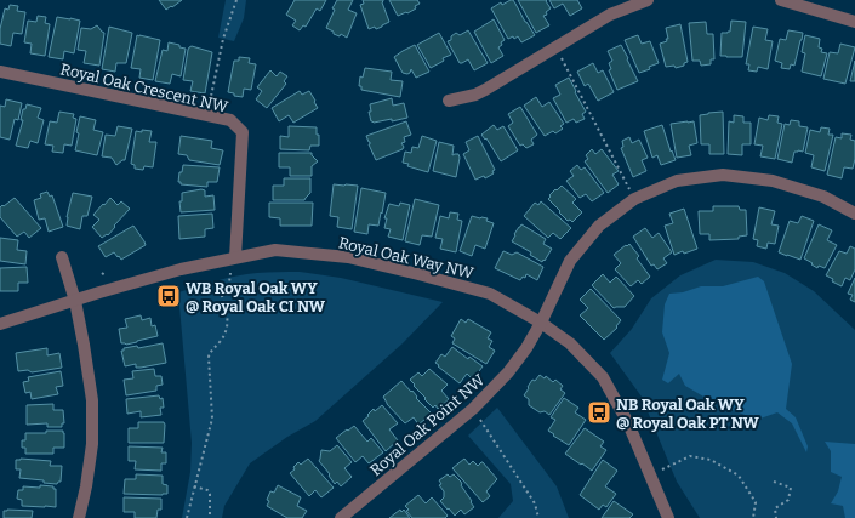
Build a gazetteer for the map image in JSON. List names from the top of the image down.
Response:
{
  "streets": {
    "street": ["Royal Oak Crescent NW", "Royal Oak Way NW", "Royal Oak Point NW"]
  },
  "crossings": [
    ["Royal Oak Crescent NW", "Royal Oak Way NW"],
    ["Royal Oak Way NW", "Royal Oak Point NW"]
  ],
  "places": {
    "bus stop": ["WB Royal Oak WY @ Royal Oak CI NW", "NB Royal Oak WY @ Royal Oak PT NW"]
  }
}
